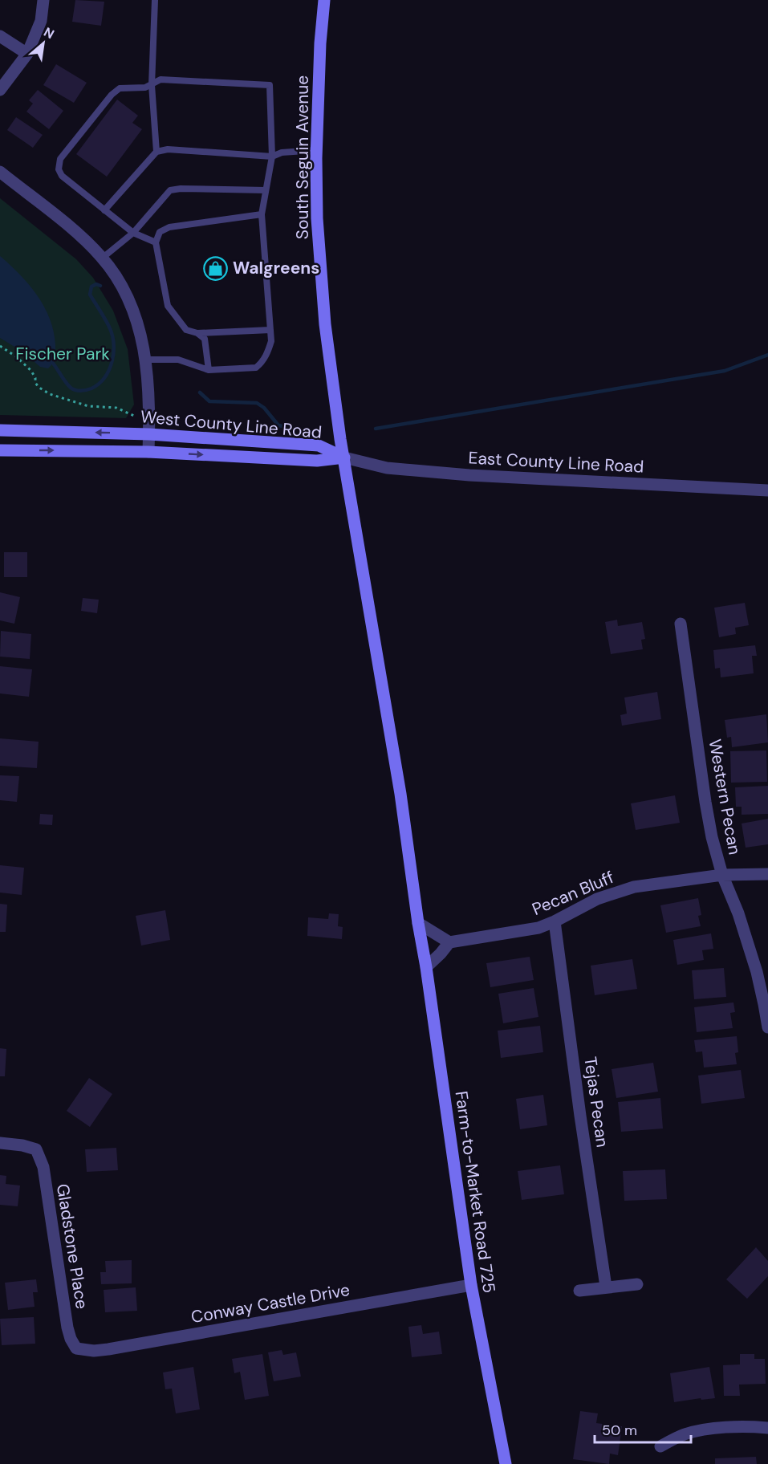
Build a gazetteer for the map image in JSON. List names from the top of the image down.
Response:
{
  "streets": {
    "main road": ["South Seguin Avenue", "West County Line Road", "Farm-to-Market Road 725"],
    "street": [
      "East County Line Road",
      "Western Pecan",
      "Pecan Bluff",
      "Tejas Pecan",
      "Gladstone Place",
      "Conway Castle Drive"
    ]
  },
  "crossings": [
    ["South Seguin Avenue", "West County Line Road"],
    ["South Seguin Avenue", "East County Line Road"],
    ["South Seguin Avenue", "Farm-to-Market Road 725"],
    ["West County Line Road", "East County Line Road"],
    ["Western Pecan", "Pecan Bluff"],
    ["Pecan Bluff", "Tejas Pecan"],
    ["Farm-to-Market Road 725", "Conway Castle Drive"],
    ["Gladstone Place", "Conway Castle Drive"]
  ],
  "parks": ["Fischer Park"],
  "places": {
    "shop": ["Walgreens"]
  },
  "scale_bar": "50 m",
  "north": "top right"
}
